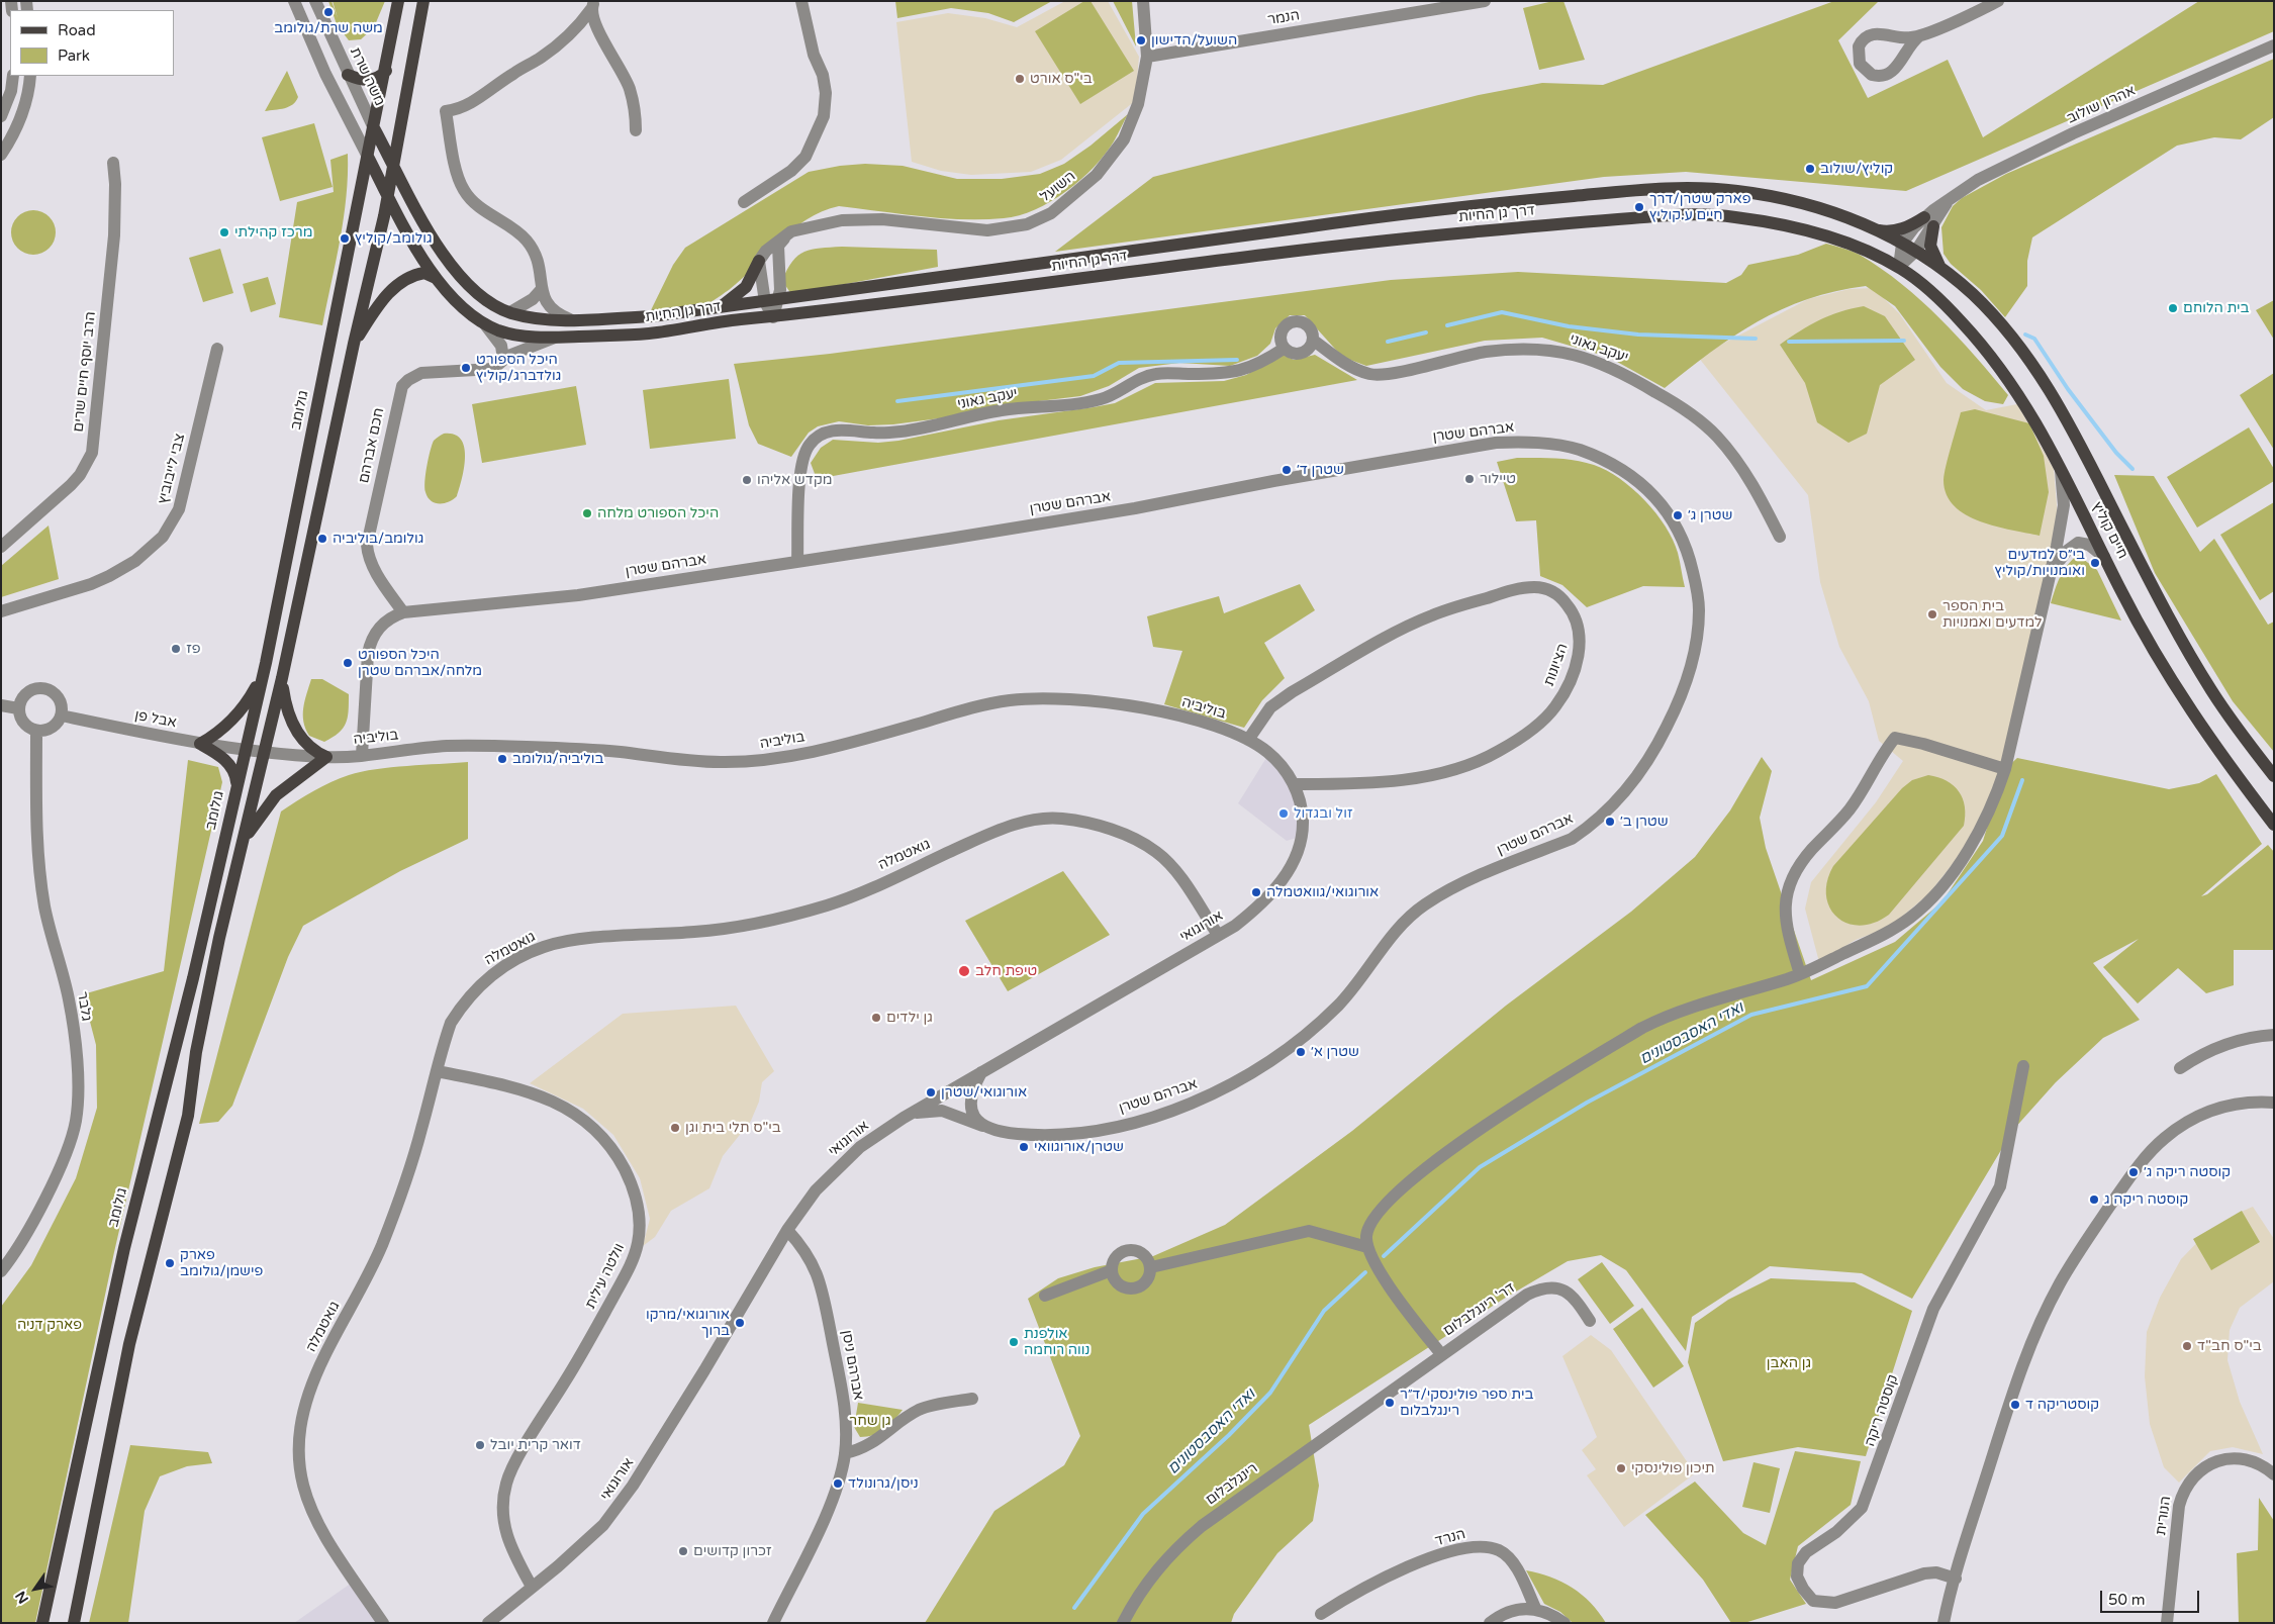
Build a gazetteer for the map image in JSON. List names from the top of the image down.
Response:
{
  "streets": {
    "main road": [
      "משה שרת",
      "דרך גן החיות",
      "גולומב",
      "חיים קוליץ"
    ],
    "street": [
      "הנמר",
      "אהרון שולוב",
      "השועל",
      "יעקב גאוני",
      "הרב יוסף חיים שרים",
      "אברהם שטרן",
      "חכם אברהם",
      "צבי לייבוביץ",
      "הציונות",
      "בוליביה",
      "אבל פן",
      "גואטמלה",
      "אורוגואי",
      "גלבר",
      "וולטה עילית",
      "דר' רינגלבלום",
      "אברהם ניסן",
      "קוסטה ריקה",
      "רינגלבלום",
      "הנורית",
      "הנרד"
    ]
  },
  "crossings": [
    ["הנמר", "השועל"],
    ["משה שרת", "דרך גן החיות"],
    ["משה שרת", "גולומב"],
    ["אהרון שולוב", "דרך גן החיות"],
    ["אהרון שולוב", "חיים קוליץ"],
    ["דרך גן החיות", "גולומב"],
    ["דרך גן החיות", "חכם אברהם"],
    ["דרך גן החיות", "חיים קוליץ"],
    ["יעקב גאוני", "אברהם שטרן"],
    ["גולומב", "בוליביה"],
    ["גולומב", "אבל פן"],
    ["אברהם שטרן", "חכם אברהם"],
    ["אברהם שטרן", "בוליביה"],
    ["הציונות", "בוליביה"],
    ["הציונות", "אורוגואי"],
    ["בוליביה", "אבל פן"],
    ["בוליביה", "אורוגואי"],
    ["אבל פן", "גלבר"],
    ["גואטמלה", "אורוגואי"],
    ["גואטמלה", "וולטה עילית"],
    ["אורוגואי", "וולטה עילית"],
    ["אורוגואי", "אברהם ניסן"],
    ["דר' רינגלבלום", "רינגלבלום"]
  ],
  "water": ["ואדי האסבסטונים"],
  "parks": ["פארק דניה", "גן האבן", "גן שחר"],
  "places": [
    "משה שרת/גולומב",
    "השועל/הדישון",
    "בי\"ס אורט",
    "קוליץ/שולוב",
    "פארק שטרן/דרך חיים ע.קוליץ",
    "מרכז קהילתי",
    "גולומב/קוליץ",
    "בית הלוחם",
    "היכל הספורט גולדברג/קוליץ",
    "שטרן ד׳",
    "טיילור",
    "מקדש אליהו",
    "היכל הספורט מלחה",
    "שטרן ג׳",
    "גולומב/בוליביה",
    "בי״ס למדעים ואומנויות/קוליץ",
    "בית הספר למדעים ואמנויות",
    "פז",
    "היכל הספורט מלחה/אברהם שטרן",
    "בוליביה/גולומב",
    "זול ובגדול",
    "שטרן ב׳",
    "אורוגואי/גוואטמלה",
    "טיפת חלב",
    "גן ילדים",
    "שטרן א׳",
    "אורוגואי/שטרן",
    "בי\"ס תלי בית וגן",
    "שטרן/אורוגוואי",
    "קוסטה ריקה ג׳",
    "קוסטה ריקה ג",
    "פארק פישמן/גולומב",
    "אורוגואי/מרקו ברוך",
    "אולפנת נווה רוחמה",
    "בי\"ס חב\"ד",
    "בית ספר פולינסקי/ד״ר רינגלבלום",
    "קוסטריקה ד",
    "דואר קרית יובל",
    "תיכון פולינסקי",
    "ניסן/גרונולד",
    "זכרון קדושים"
  ],
  "legend": ["Road", "Park"],
  "scale_bar": "50 m",
  "north": "bottom left"
}
